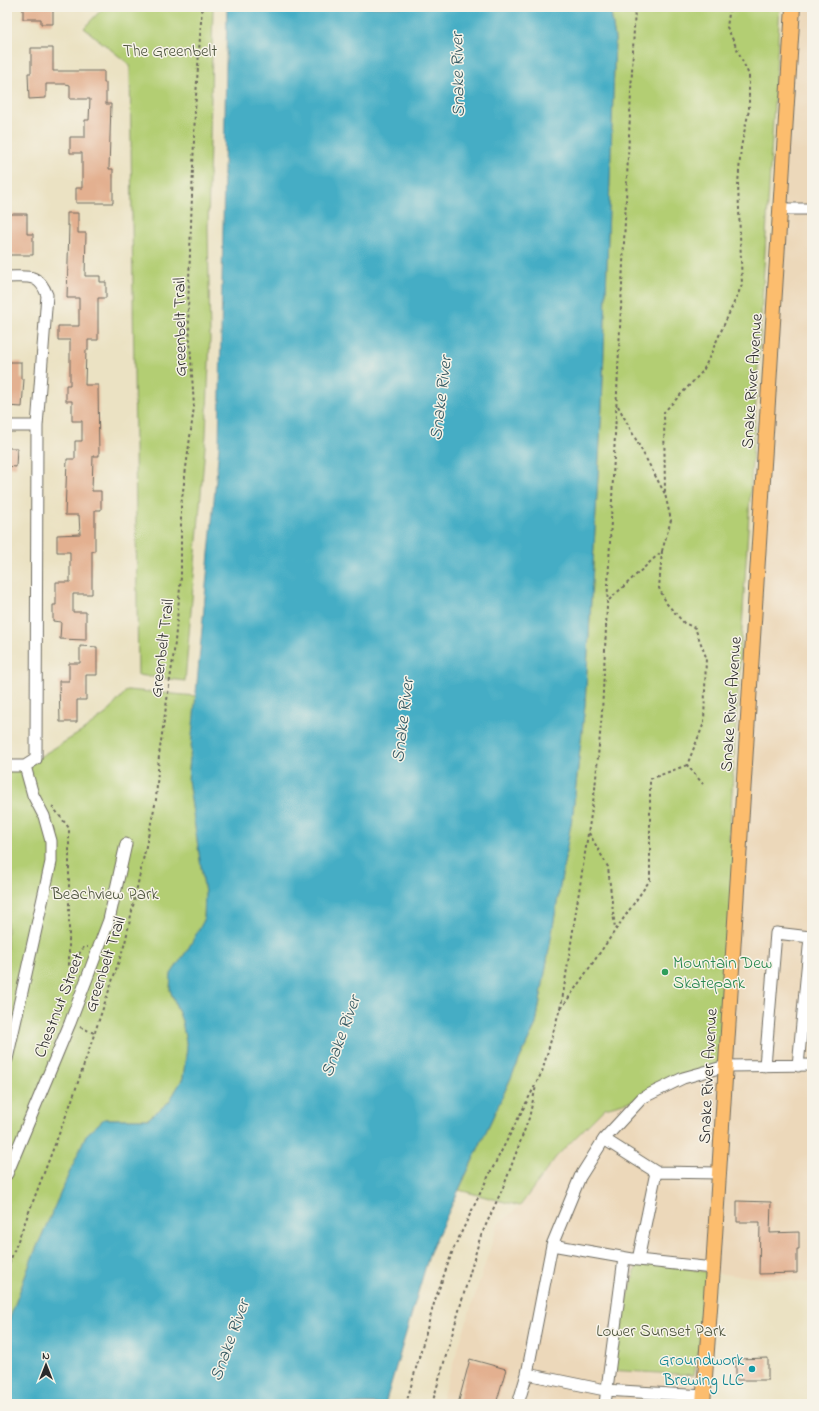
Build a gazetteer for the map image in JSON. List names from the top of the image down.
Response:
{
  "streets": {
    "main road": ["Snake River Avenue"],
    "street": ["Chestnut Street"],
    "path": ["Greenbelt Trail"]
  },
  "water": ["Snake River"],
  "parks": ["The Greenbelt", "Beachview Park", "Lower Sunset Park"],
  "places": ["Mountain Dew Skatepark", "Groundwork Brewing LLC"],
  "north": "top"
}
